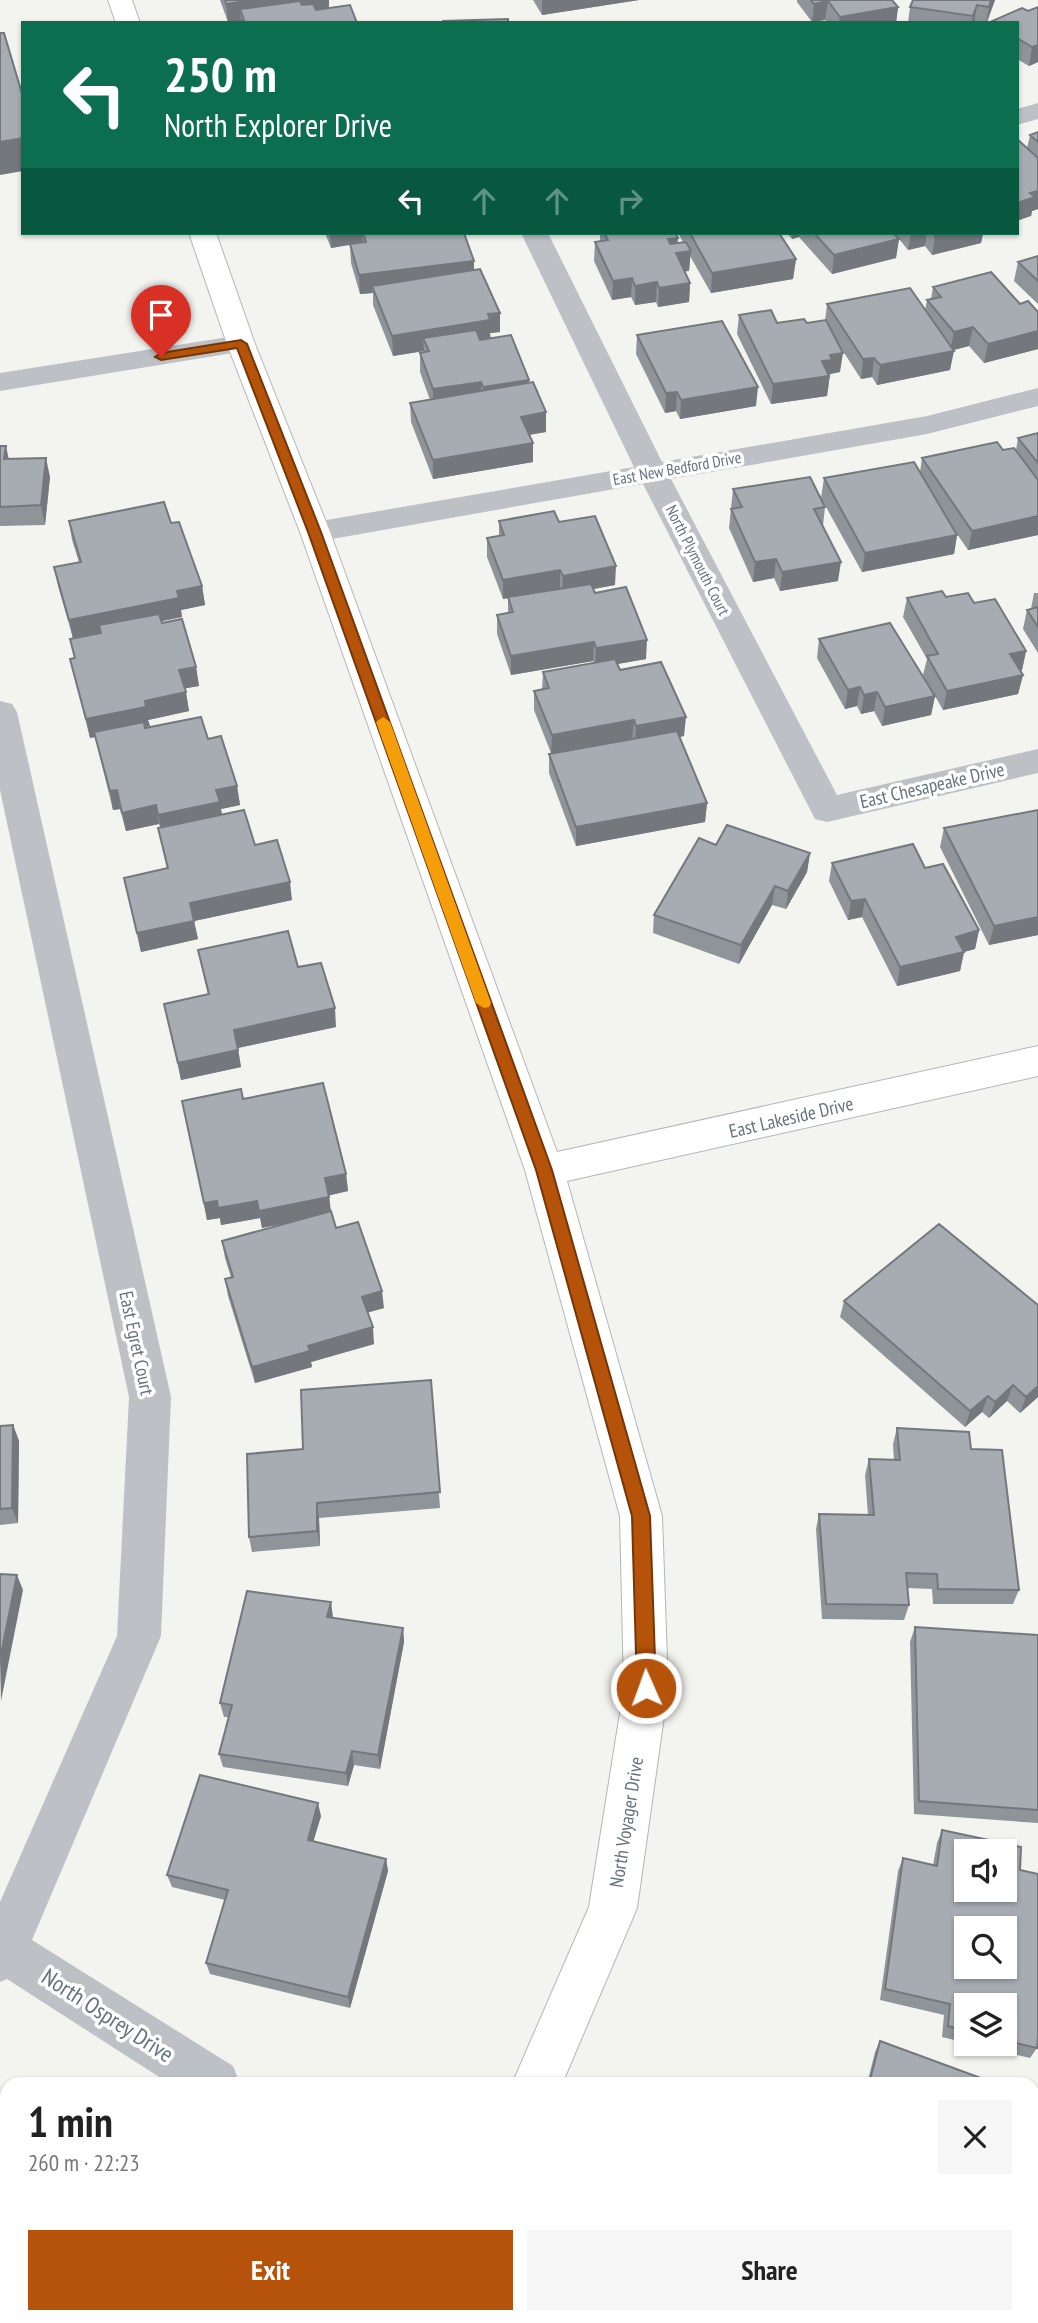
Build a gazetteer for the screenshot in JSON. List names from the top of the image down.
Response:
{
  "streets": {
    "street": [
      "East New Bedford Drive",
      "North Plymouth Court",
      "East Chesapeake Drive",
      "East Lakeside Drive",
      "East Egret Court",
      "North Voyager Drive",
      "North Osprey Drive"
    ]
  },
  "crossings": [
    ["East New Bedford Drive", "North Plymouth Court"],
    ["East New Bedford Drive", "North Voyager Drive"],
    ["North Plymouth Court", "East Chesapeake Drive"],
    ["East Lakeside Drive", "North Voyager Drive"],
    ["East Egret Court", "North Osprey Drive"]
  ],
  "page": {
    "turn": ["250 m", "North Explorer Drive"],
    "heading": ["1 min", "260 m · 22:23"],
    "buttons": ["Exit", "Share"]
  }
}
